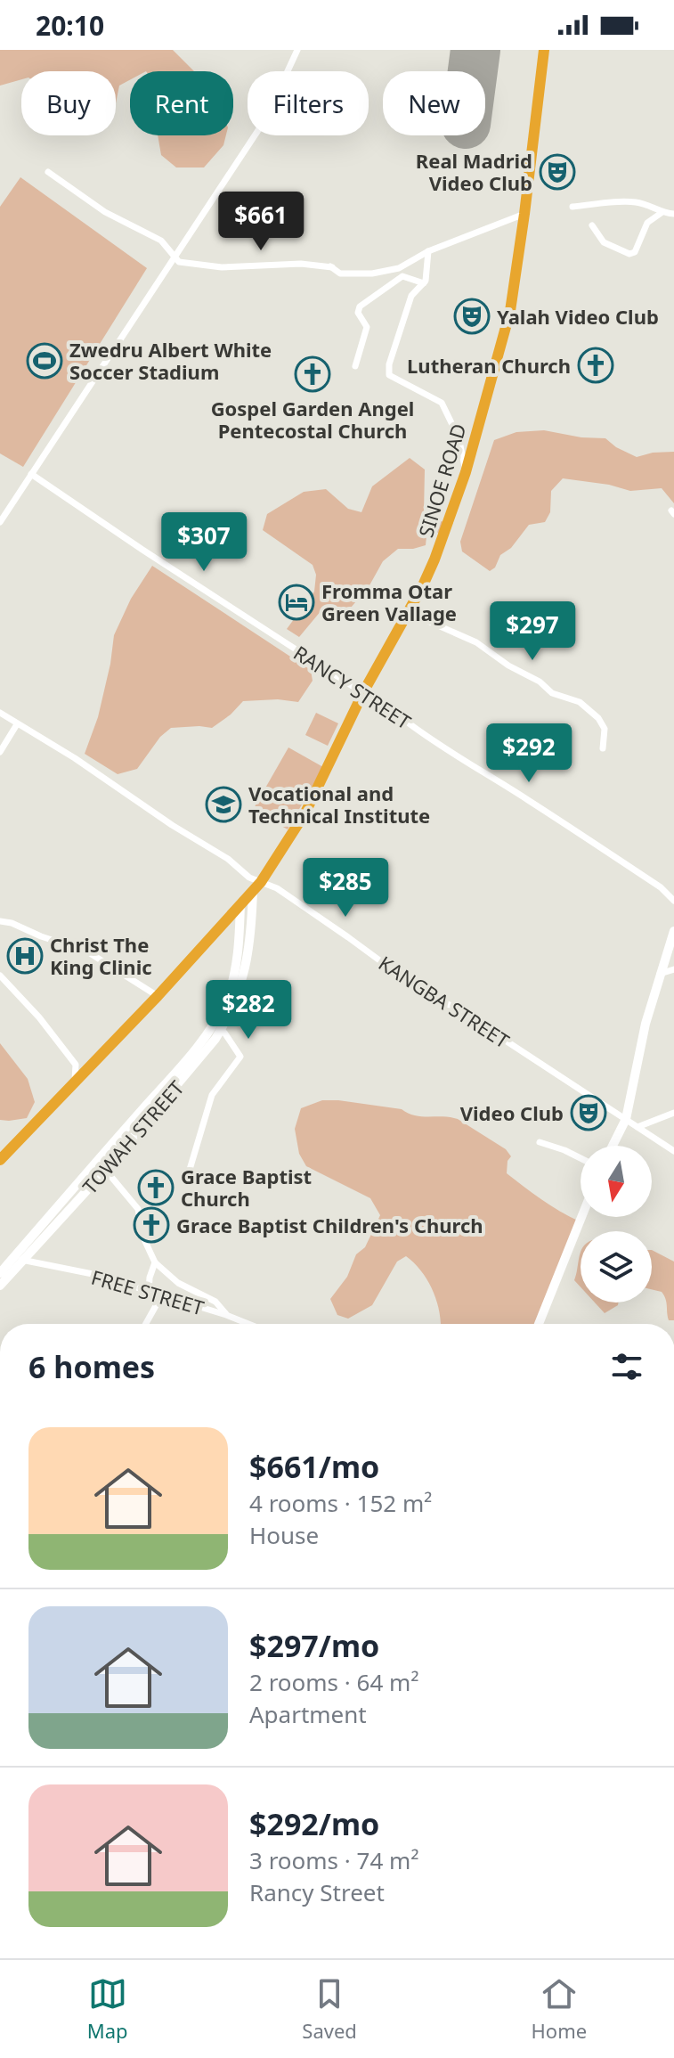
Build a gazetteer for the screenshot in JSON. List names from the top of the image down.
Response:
{
  "streets": {
    "highway": ["SINOE ROAD"],
    "street": [
      "RANCY STREET",
      "KANGBA STREET",
      "TOWAH STREET",
      "FREE STREET"
    ]
  },
  "crossings": [
    ["SINOE ROAD", "RANCY STREET"],
    ["SINOE ROAD", "KANGBA STREET"],
    ["SINOE ROAD", "TOWAH STREET"],
    ["KANGBA STREET", "TOWAH STREET"],
    ["TOWAH STREET", "FREE STREET"]
  ],
  "places": {
    "theatre": ["Real Madrid Video Club", "Yalah Video Club", "Video Club"],
    "sports": ["Zwedru Albert White Soccer Stadium"],
    "church": [
      "Lutheran Church",
      "Gospel Garden Angel Pentecostal Church",
      "Grace Baptist Church",
      "Grace Baptist Children's Church"
    ],
    "hotel": ["Fromma Otar Green Vallage"],
    "school or university": ["Vocational and Technical Institute"],
    "hospital": ["Christ The King Clinic"]
  },
  "north": "bottom",
  "page": {
    "status": "20:10",
    "chip": [
      "Buy",
      "Rent",
      "Filters",
      "New"
    ],
    "price": [
      "$661",
      "$307",
      "$297",
      "$292",
      "$285",
      "$282"
    ],
    "heading": "6 homes",
    "list": [
      {
        "name": "$661/mo",
        "note": "4 rooms · 152 m² · House"
      },
      {
        "name": "$297/mo",
        "note": "2 rooms · 64 m² · Apartment"
      },
      {
        "name": "$292/mo",
        "note": "3 rooms · 74 m² · Rancy Street"
      }
    ],
    "tabs": ["Map", "Saved", "Home"]
  }
}
